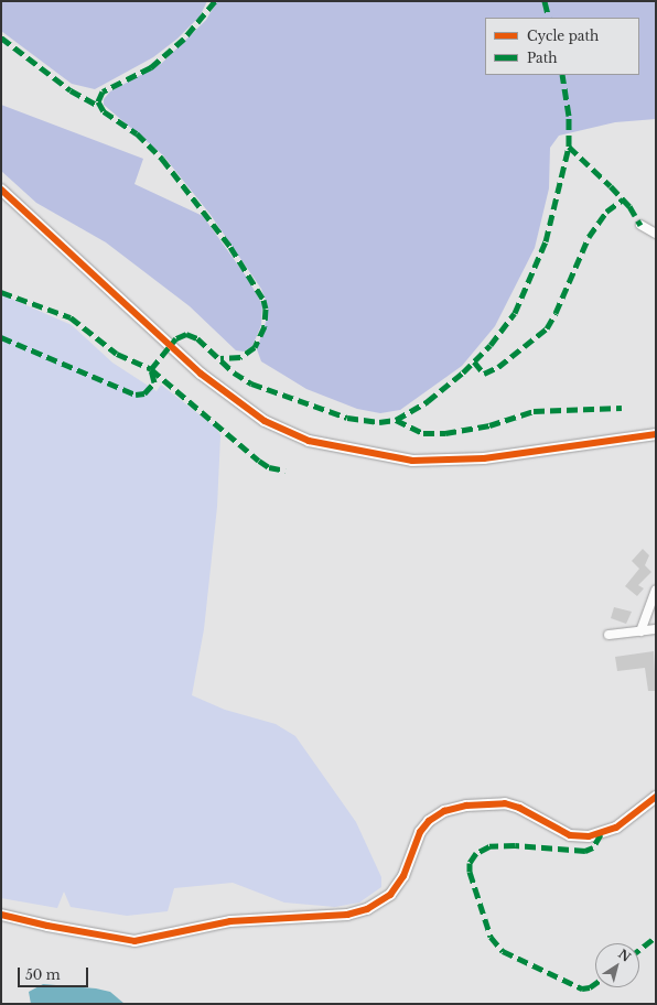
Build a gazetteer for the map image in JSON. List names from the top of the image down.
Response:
{
  "legend": ["Cycle path", "Path"],
  "scale_bar": "50 m",
  "north": "top right"
}
